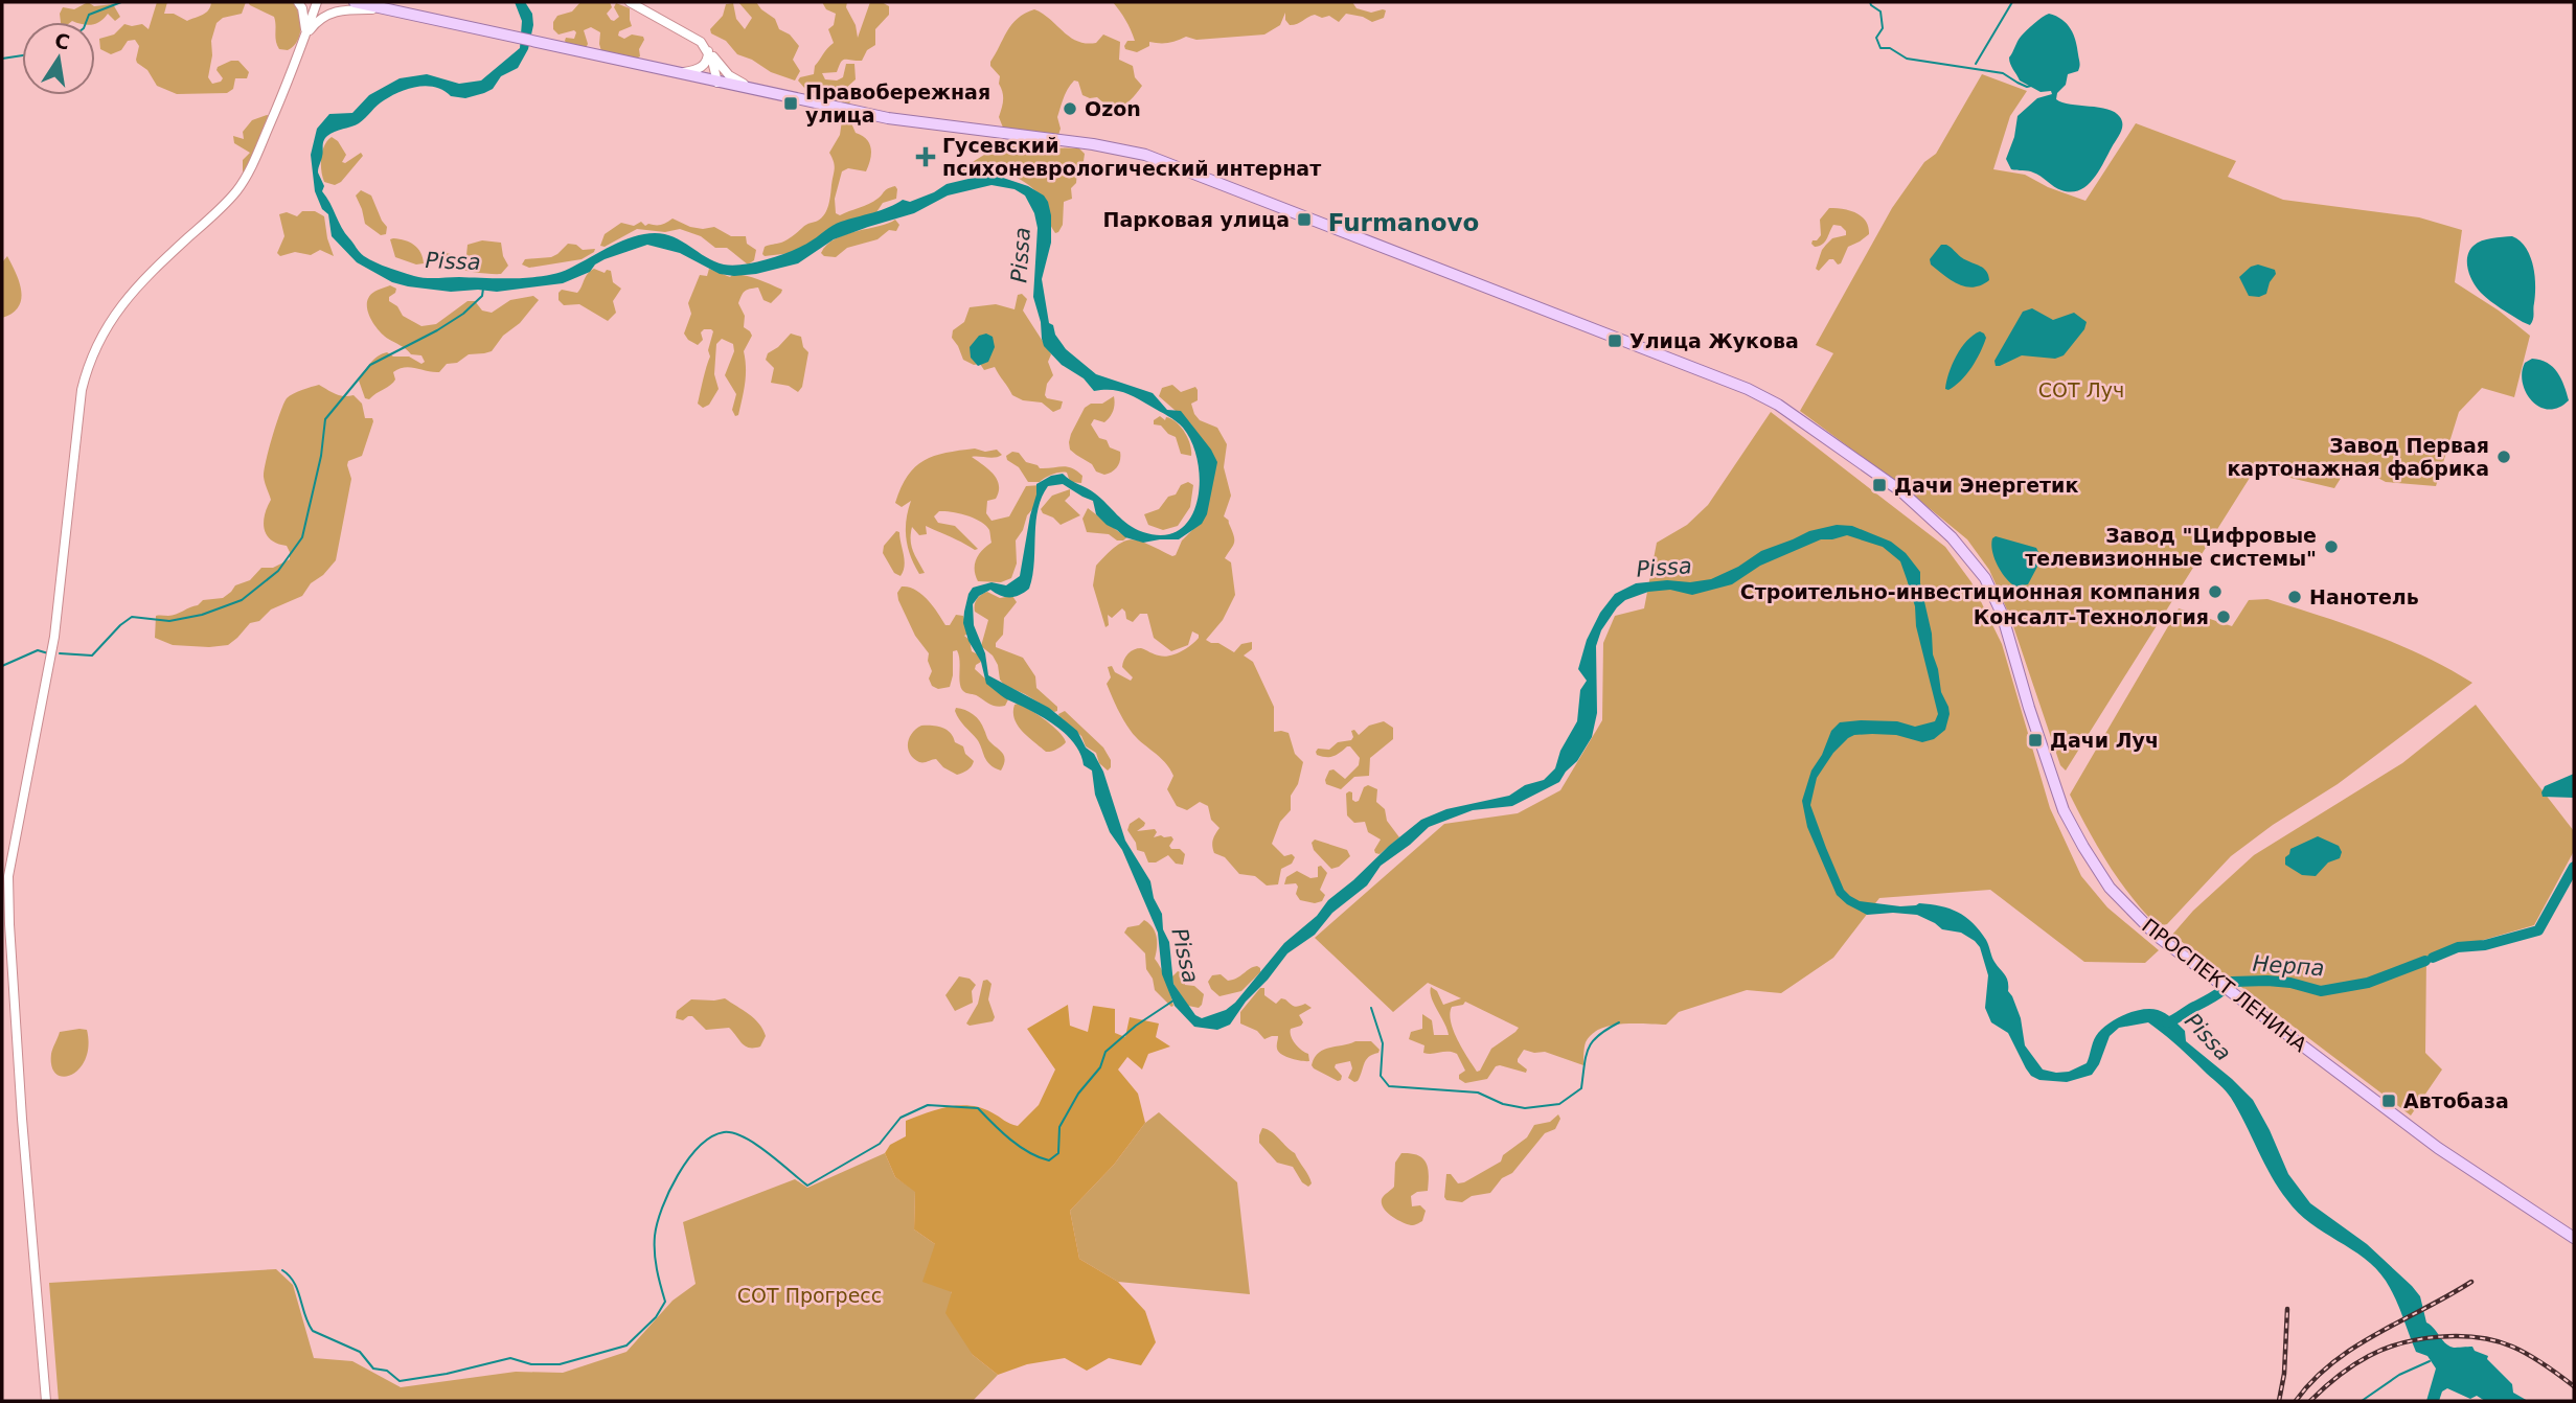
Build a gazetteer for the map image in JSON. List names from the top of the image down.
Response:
{
  "streets": {
    "main road": ["ПРОСПЕКТ ЛЕНИНА"]
  },
  "districts": ["Furmanovo"],
  "water": ["Pissa", "Нерпа"],
  "parks": ["СОТ Луч", "СОТ Прогресс"],
  "places": {
    "transit": [
      "Правобережная улица",
      "Парковая улица",
      "Улица Жукова",
      "Дачи Энергетик",
      "Дачи Луч",
      "Автобаза"
    ],
    "other": [
      "Ozon",
      "Завод Первая картонажная фабрика",
      "Завод \"Цифровые телевизионные системы\"",
      "Строительно-инвестиционная компания",
      "Нанотель",
      "Консалт-Технология"
    ],
    "health": ["Гусевский психоневрологический интернат"]
  },
  "north": "top"
}
